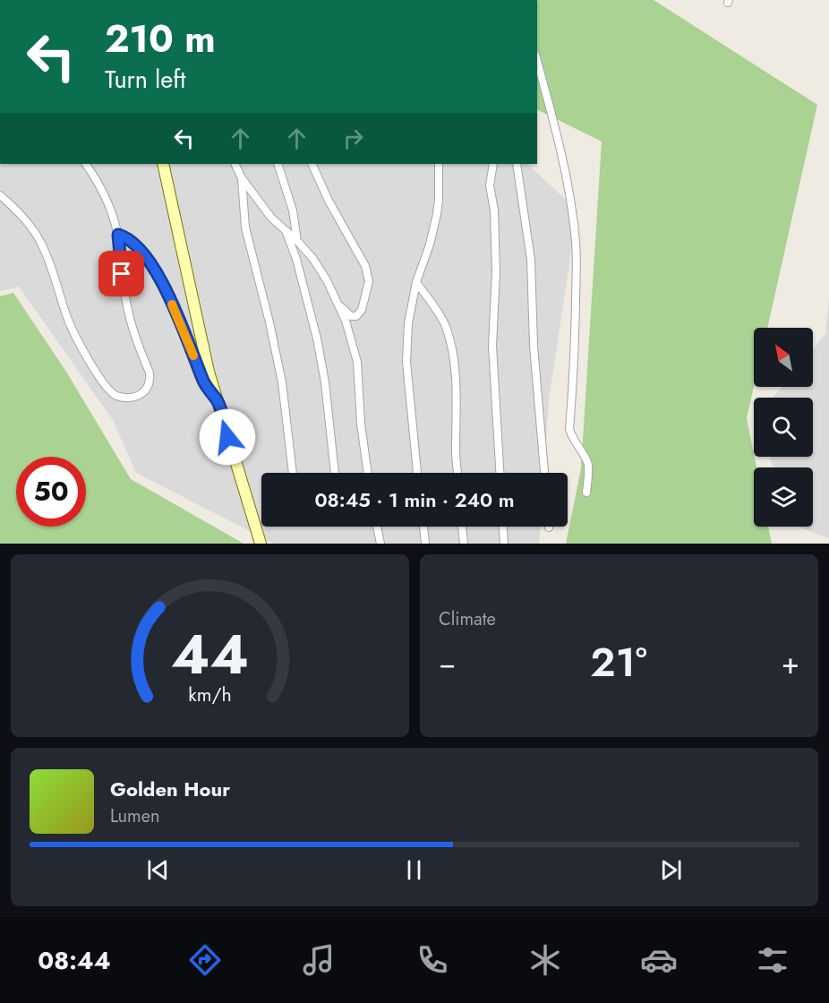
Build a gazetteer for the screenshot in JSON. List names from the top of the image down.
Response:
{
  "north": "top left",
  "page": {
    "turn": ["210 m", "Turn left"],
    "limit": "50",
    "trip": "08:45 · 1 min · 240 m",
    "tile": "Climate",
    "heat": ["−", "21°", "+"],
    "song": ["Golden Hour", "Lumen"],
    "tabs": "08:44",
    "gauge": ["44", "km/h"]
  }
}
